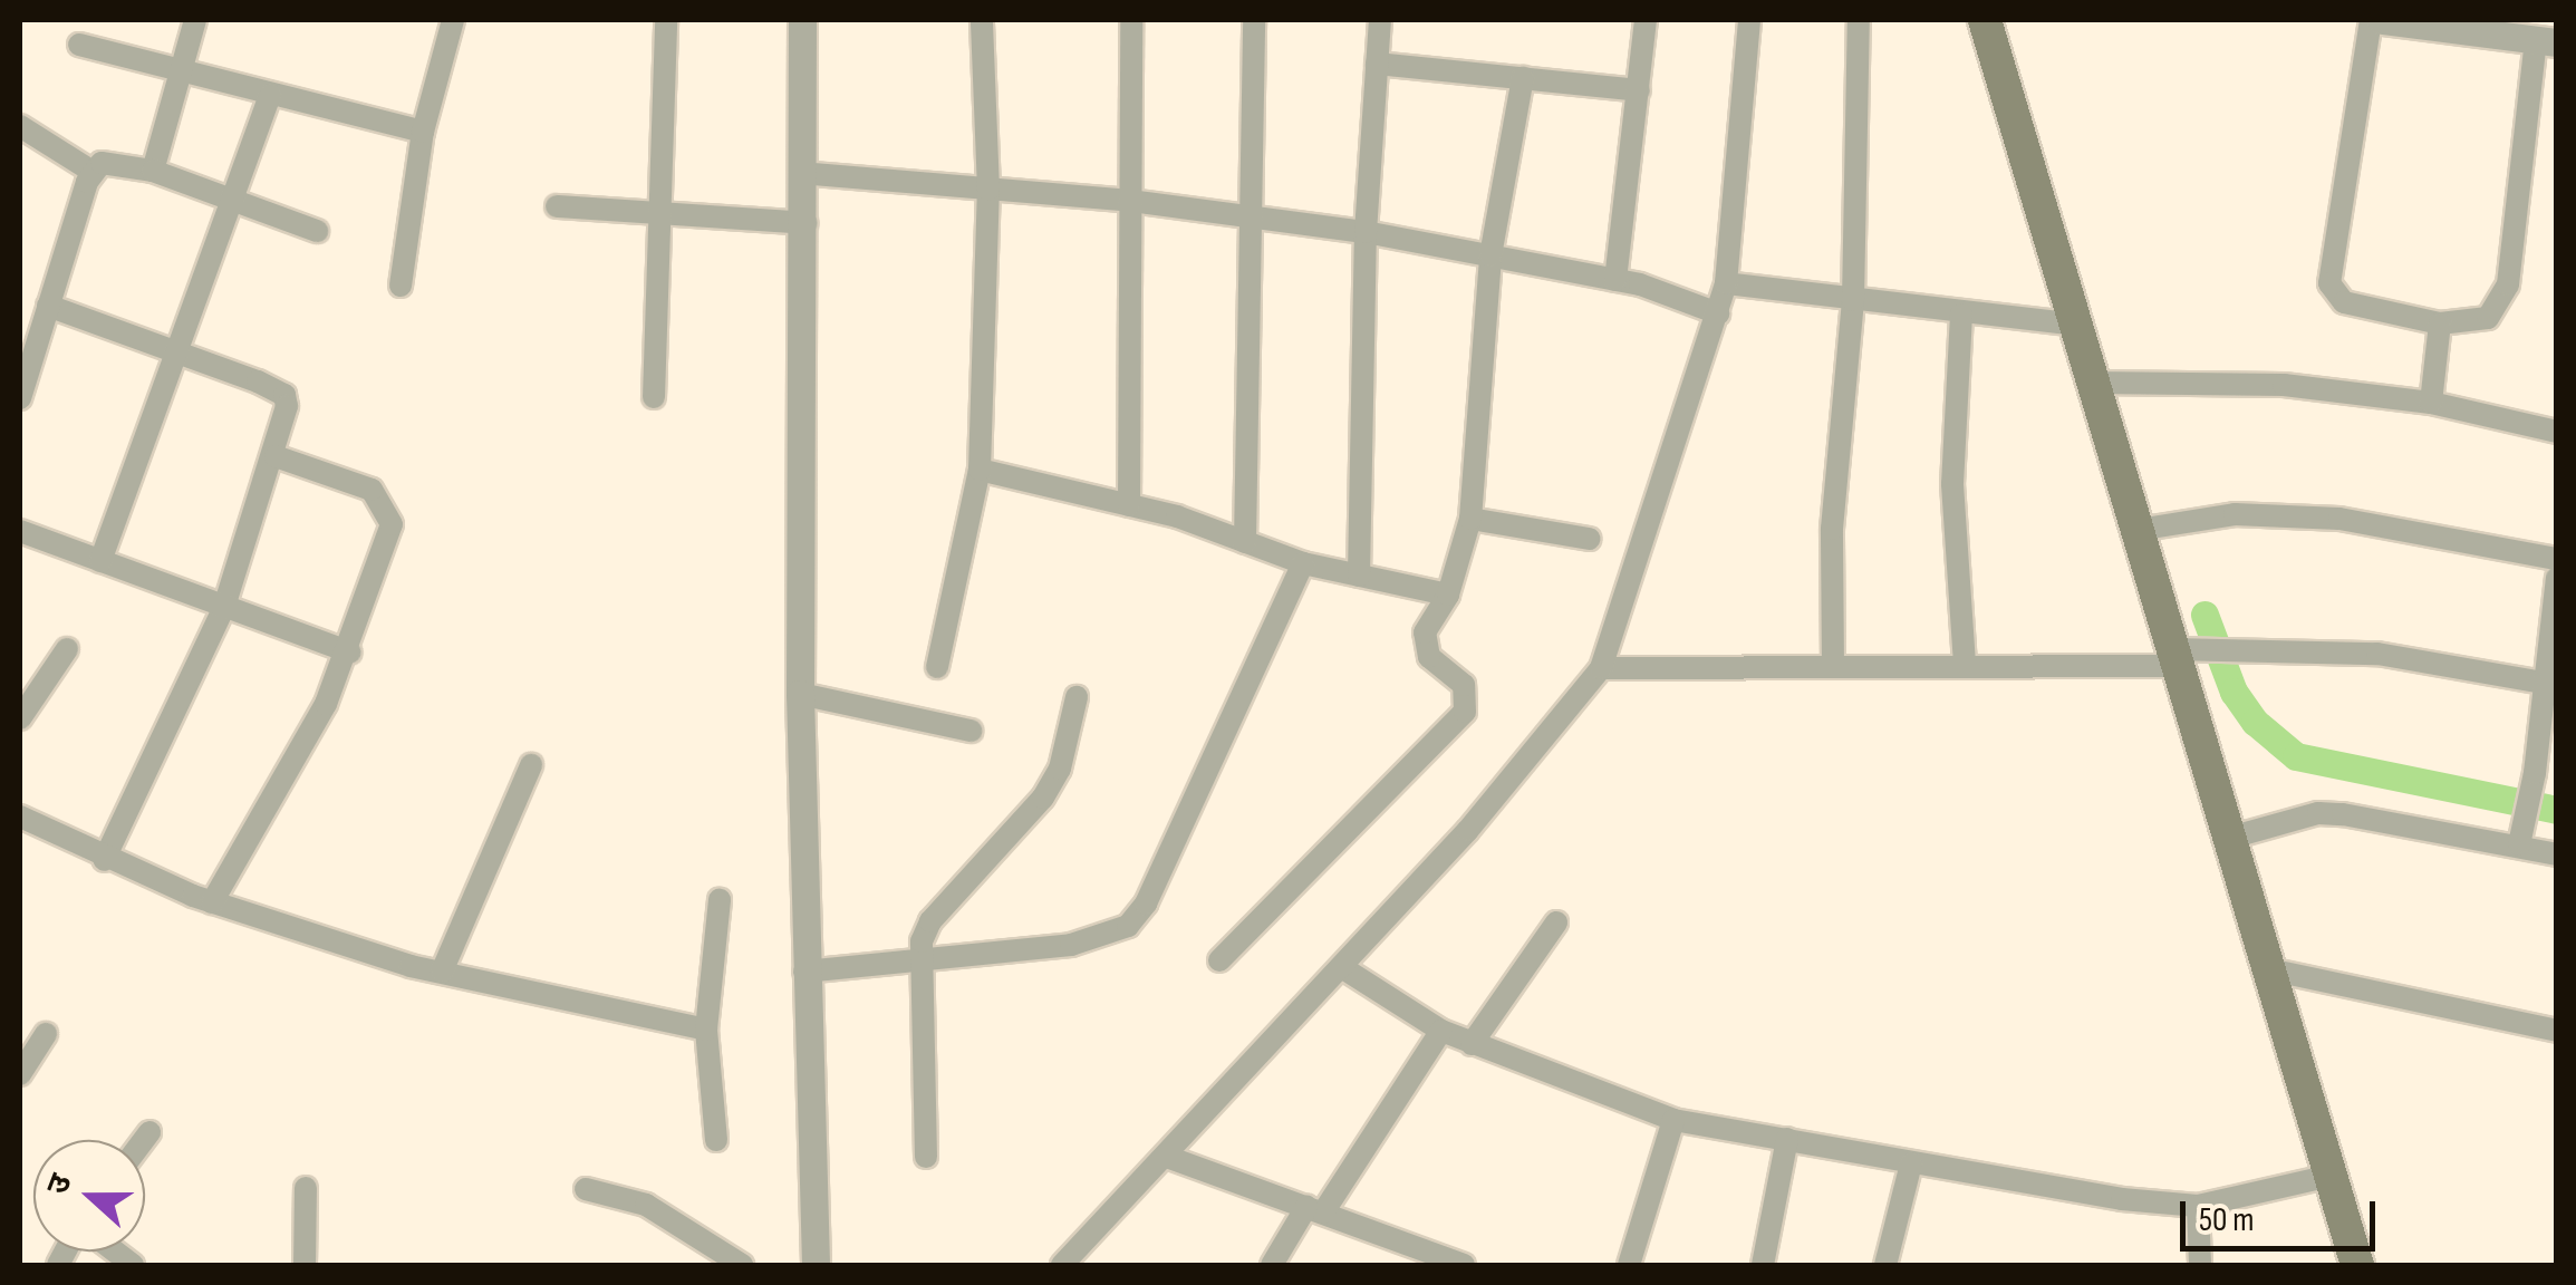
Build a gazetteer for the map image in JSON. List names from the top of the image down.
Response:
{
  "scale_bar": "50 m",
  "north": "left"
}
